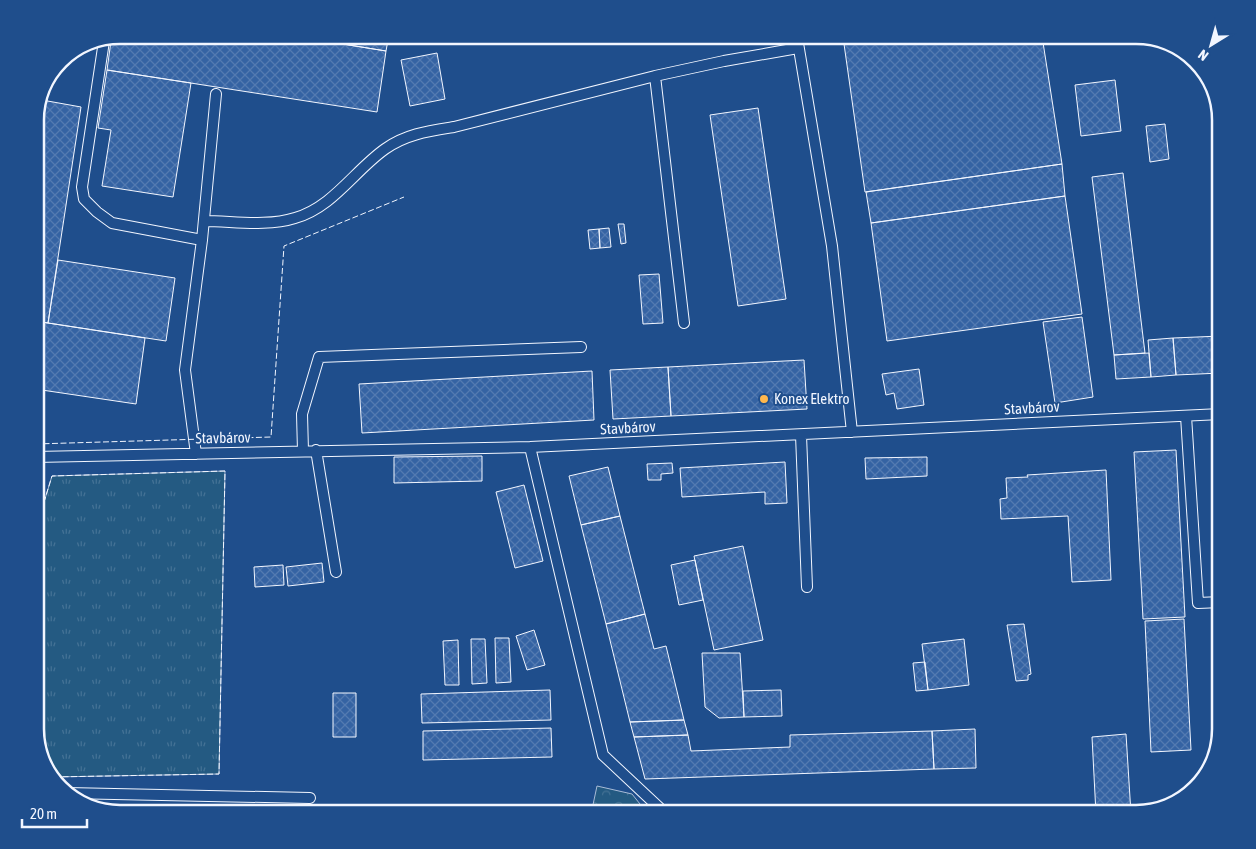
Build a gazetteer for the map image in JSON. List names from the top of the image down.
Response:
{
  "streets": {
    "lane": ["Stavbárov"]
  },
  "places": ["Konex Elektro"],
  "scale_bar": "20 m",
  "north": "bottom left"
}
